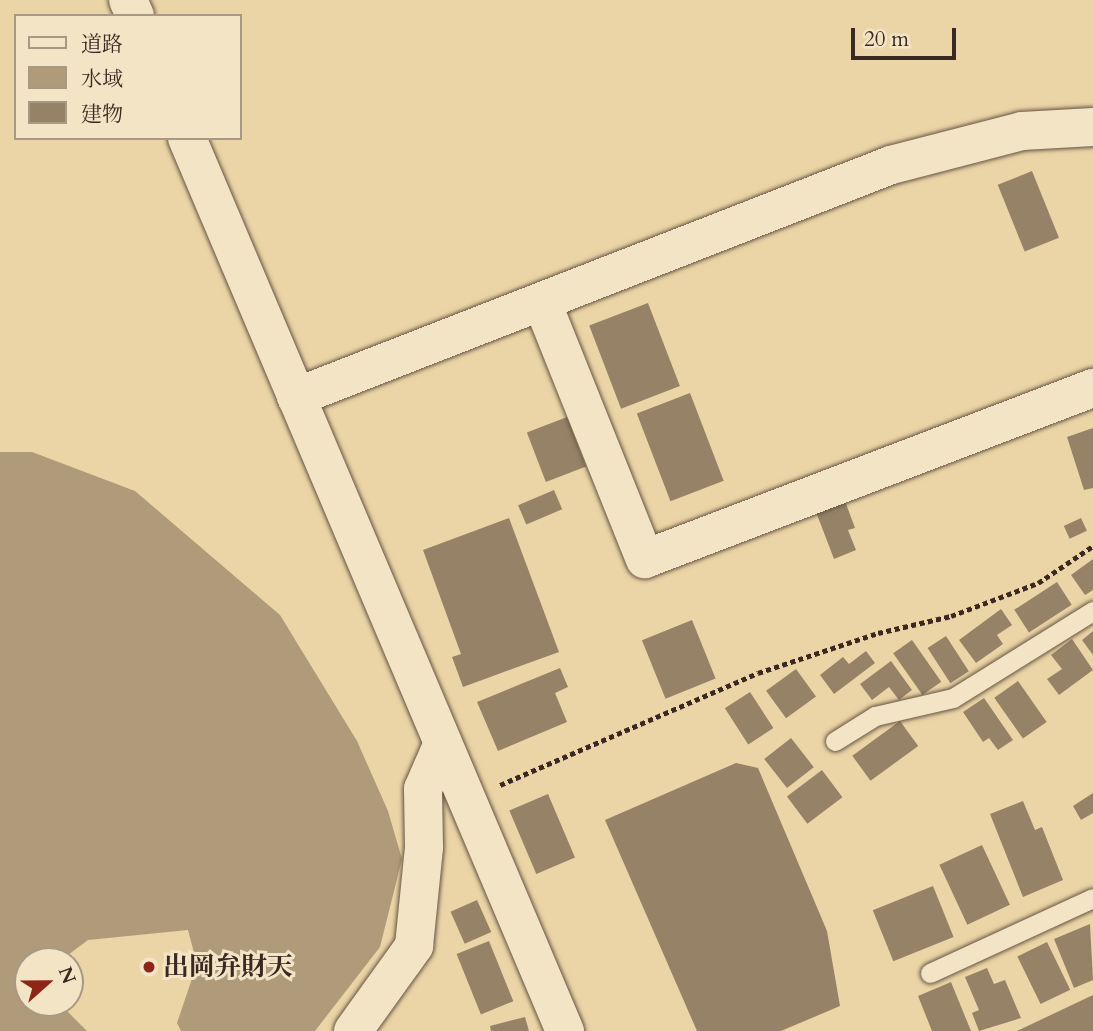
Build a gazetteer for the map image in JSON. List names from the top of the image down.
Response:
{
  "places": ["出岡弁財天"],
  "legend": ["道路", "水域", "建物"],
  "scale_bar": "20 m",
  "north": "right"
}
